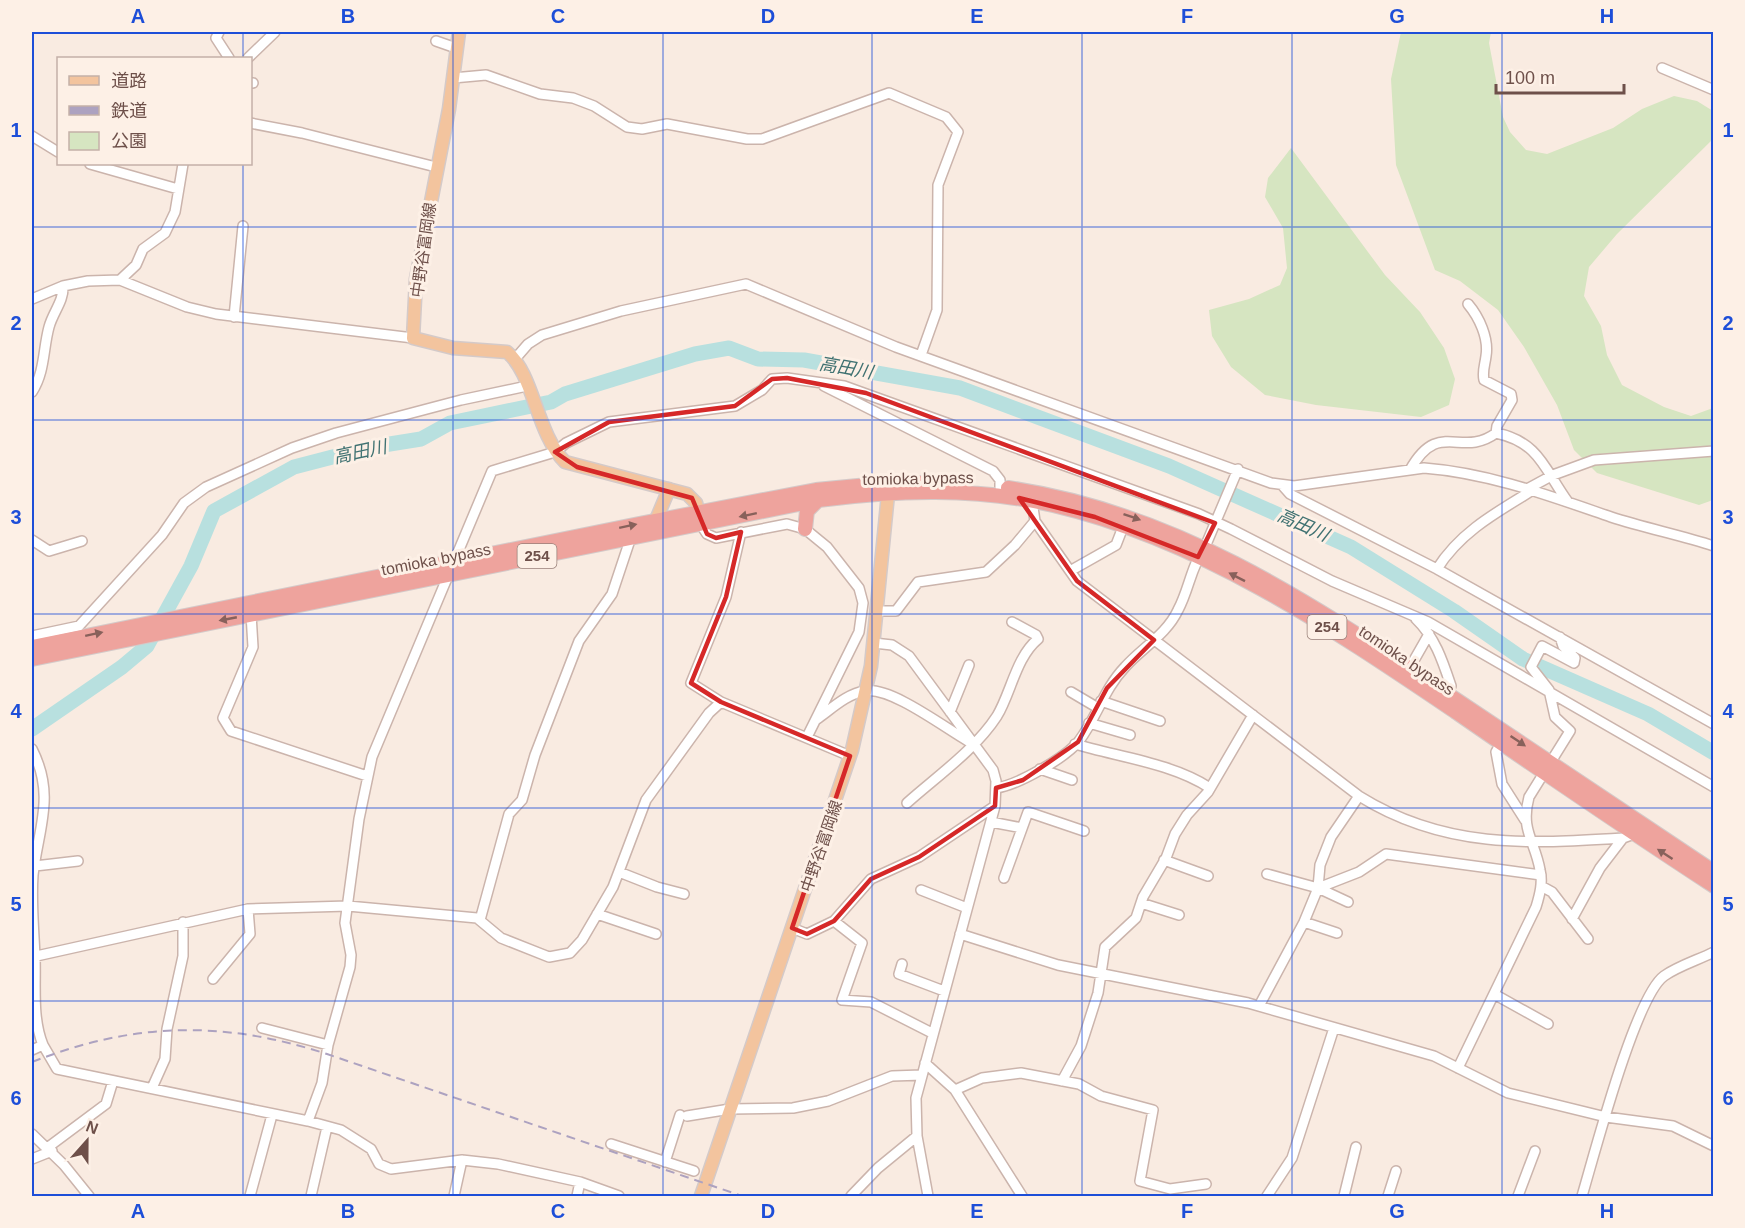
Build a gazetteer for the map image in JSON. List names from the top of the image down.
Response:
{
  "streets": {
    "highway": ["tomioka bypass", "254"],
    "main road": ["中野谷富岡線"]
  },
  "crossings": [
    ["中野谷富岡線", "tomioka bypass"]
  ],
  "water": ["高田川"],
  "legend": ["道路", "鉄道", "公園"],
  "scale_bar": "100 m",
  "north": "top",
  "grid": {
    "columns": [
      "A",
      "B",
      "C",
      "D",
      "E",
      "F",
      "G",
      "H"
    ],
    "rows": [
      "1",
      "2",
      "3",
      "4",
      "5",
      "6"
    ]
  }
}
